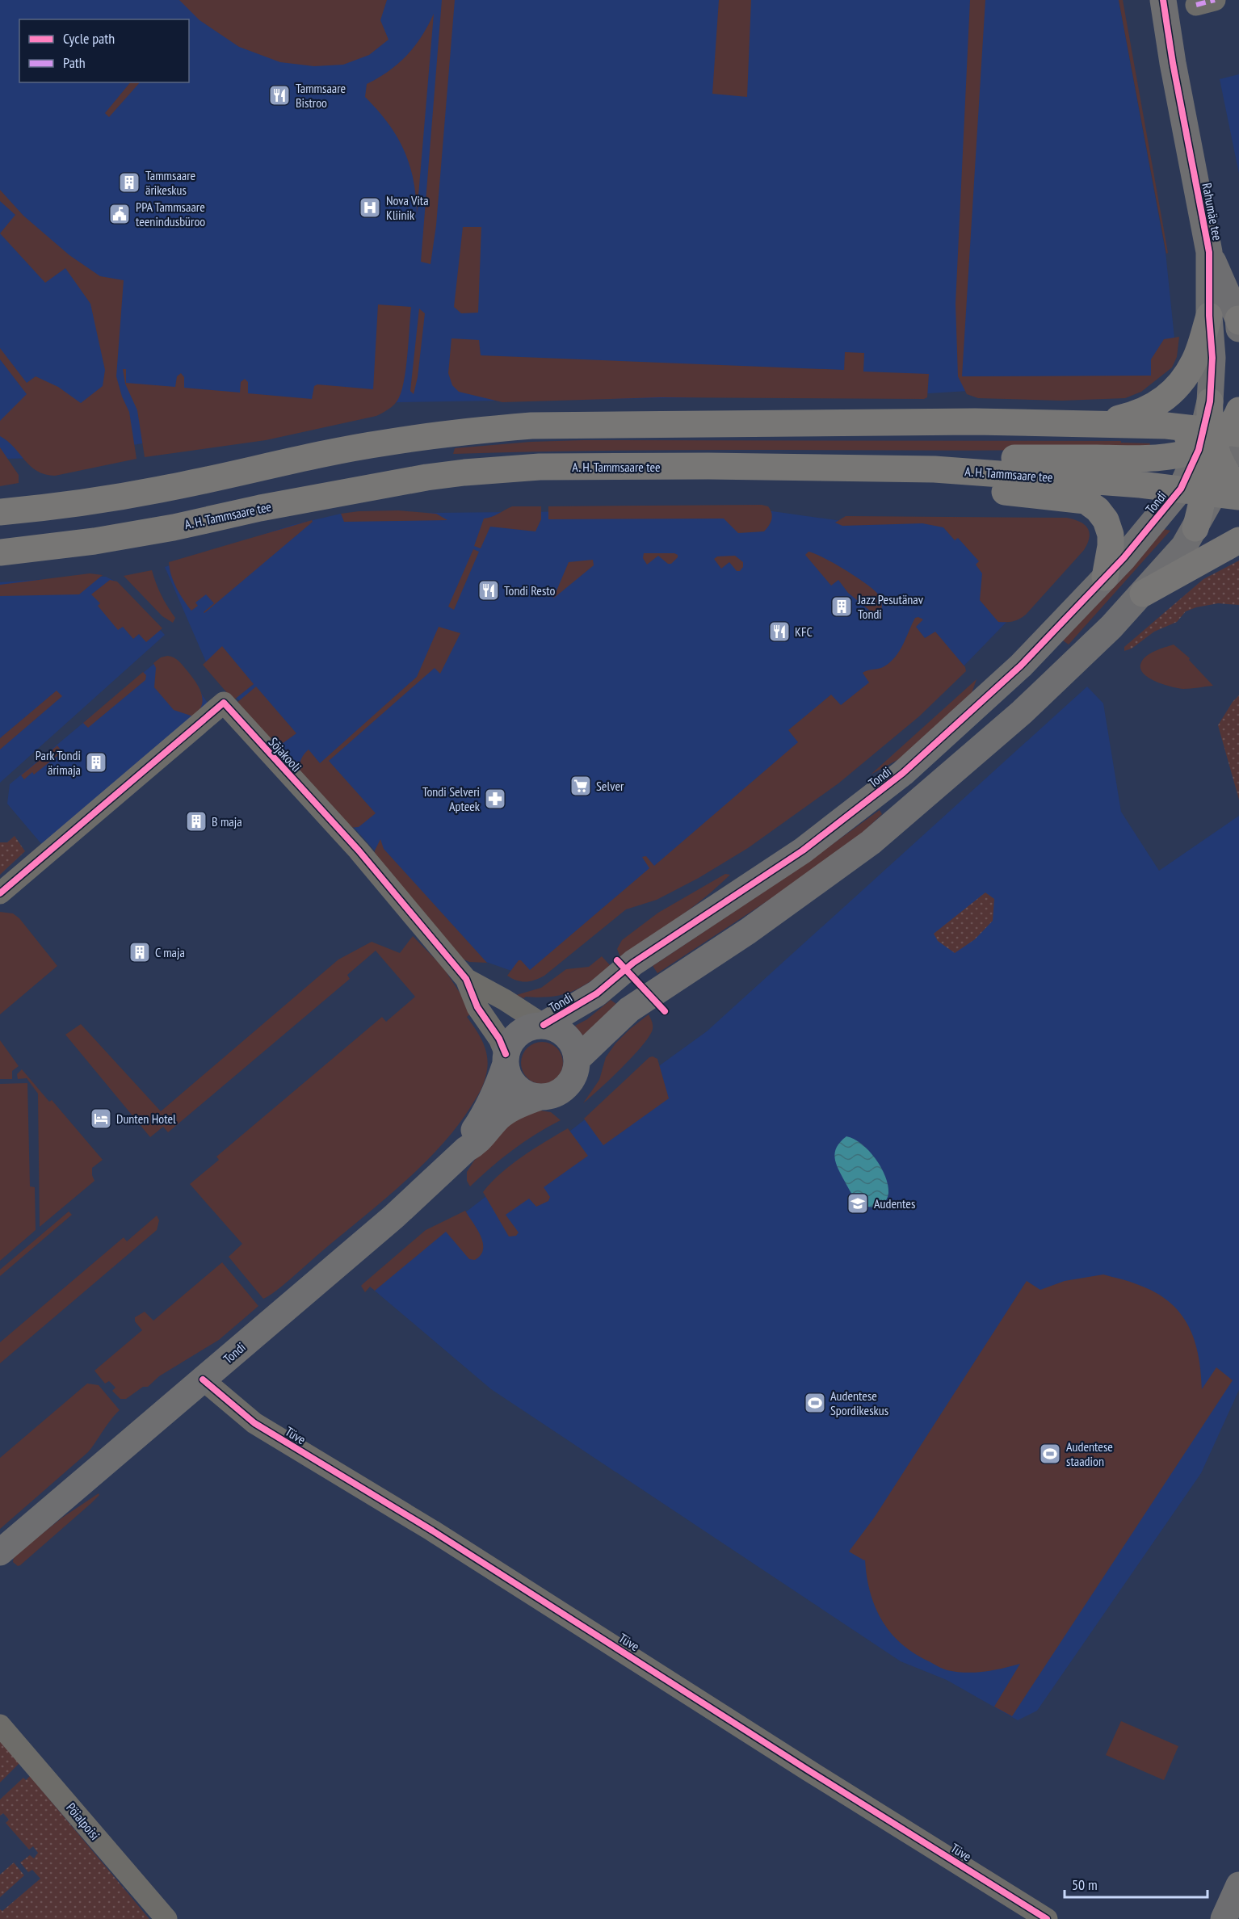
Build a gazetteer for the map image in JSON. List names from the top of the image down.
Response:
{
  "streets": {
    "main road": ["A. H. Tammsaare tee"],
    "street": [
      "Rahumäe tee",
      "Tondi",
      "Sõjakooli",
      "Tüve",
      "Pöialpoisi"
    ]
  },
  "crossings": [
    ["A. H. Tammsaare tee", "Tondi"],
    ["Tondi", "Sõjakooli"],
    ["Tondi", "Tüve"]
  ],
  "places": {
    "restaurant": ["Tammsaare Bistroo", "Tondi Resto", "KFC"],
    "building": [
      "Tammsaare ärikeskus",
      "Jazz Pesutänav Tondi",
      "Park Tondi ärimaja",
      "B maja",
      "C maja"
    ],
    "hospital": ["Nova Vita Kliinik"],
    "public building": ["PPA Tammsaare teenindusbüroo"],
    "supermarket": ["Selver"],
    "pharmacy": ["Tondi Selveri Apteek"],
    "hotel": ["Dunten Hotel"],
    "school or university": ["Audentes"],
    "sports": ["Audentese Spordikeskus", "Audentese staadion"]
  },
  "legend": ["Cycle path", "Path"],
  "scale_bar": "50 m"
}
